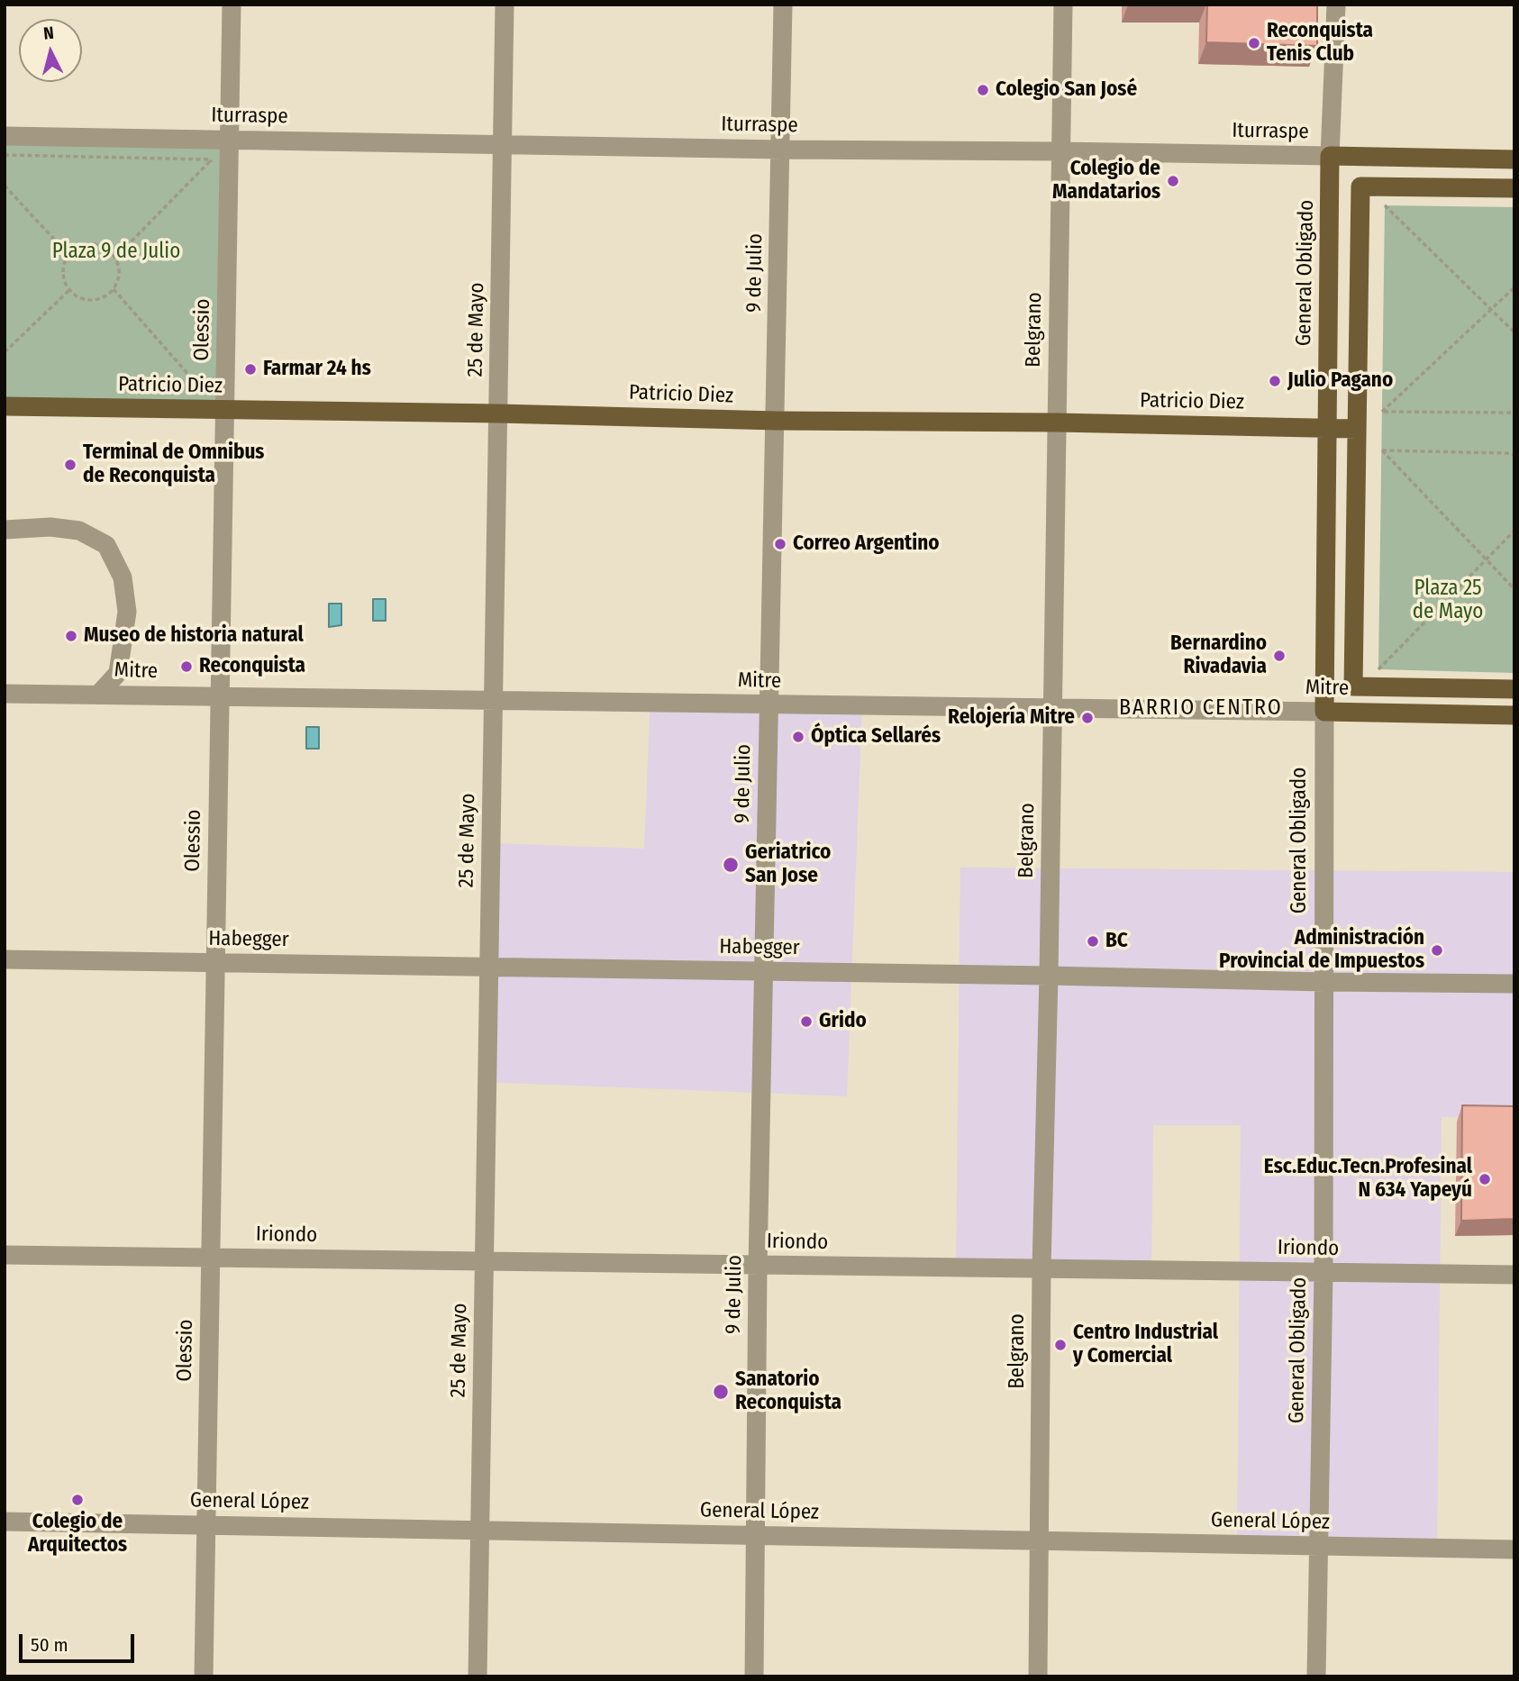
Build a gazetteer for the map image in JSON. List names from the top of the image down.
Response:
{
  "streets": {
    "main road": [
      "Iturraspe",
      "General Obligado",
      "Patricio Diez",
      "Mitre"
    ],
    "street": [
      "9 de Julio",
      "Olessio",
      "25 de Mayo",
      "Belgrano",
      "Habegger",
      "Iriondo",
      "General López"
    ]
  },
  "crossings": [
    ["Iturraspe", "9 de Julio"],
    ["Iturraspe", "General Obligado"],
    ["Iturraspe", "Olessio"],
    ["Iturraspe", "25 de Mayo"],
    ["Iturraspe", "Belgrano"],
    ["9 de Julio", "Patricio Diez"],
    ["9 de Julio", "Mitre"],
    ["9 de Julio", "Habegger"],
    ["9 de Julio", "Iriondo"],
    ["9 de Julio", "General López"],
    ["General Obligado", "Patricio Diez"],
    ["General Obligado", "Mitre"],
    ["General Obligado", "Habegger"],
    ["General Obligado", "Iriondo"],
    ["General Obligado", "General López"],
    ["Olessio", "Patricio Diez"],
    ["Olessio", "Mitre"],
    ["Olessio", "Habegger"],
    ["Olessio", "Iriondo"],
    ["Olessio", "General López"],
    ["25 de Mayo", "Patricio Diez"],
    ["25 de Mayo", "Mitre"],
    ["25 de Mayo", "Habegger"],
    ["25 de Mayo", "Iriondo"],
    ["25 de Mayo", "General López"],
    ["Belgrano", "Patricio Diez"],
    ["Belgrano", "Mitre"],
    ["Belgrano", "Habegger"],
    ["Belgrano", "Iriondo"],
    ["Belgrano", "General López"],
    ["Patricio Diez", "Mitre"]
  ],
  "districts": ["BARRIO CENTRO"],
  "parks": ["Plaza 9 de Julio", "Plaza 25 de Mayo"],
  "places": [
    "Reconquista Tenis Club",
    "Colegio San José",
    "Colegio de Mandatarios",
    "Farmar 24 hs",
    "Julio Pagano",
    "Terminal de Omnibus de Reconquista",
    "Correo Argentino",
    "Museo de historia natural",
    "Bernardino Rivadavia",
    "Reconquista",
    "Relojería Mitre",
    "Óptica Sellarés",
    "Geriatrico San Jose",
    "BC",
    "Administración Provincial de Impuestos",
    "Grido",
    "Esc.Educ.Tecn.Profesinal N 634 Yapeyú",
    "Centro Industrial y Comercial",
    "Sanatorio Reconquista",
    "Colegio de Arquitectos"
  ],
  "scale_bar": "50 m",
  "north": "top"
}
